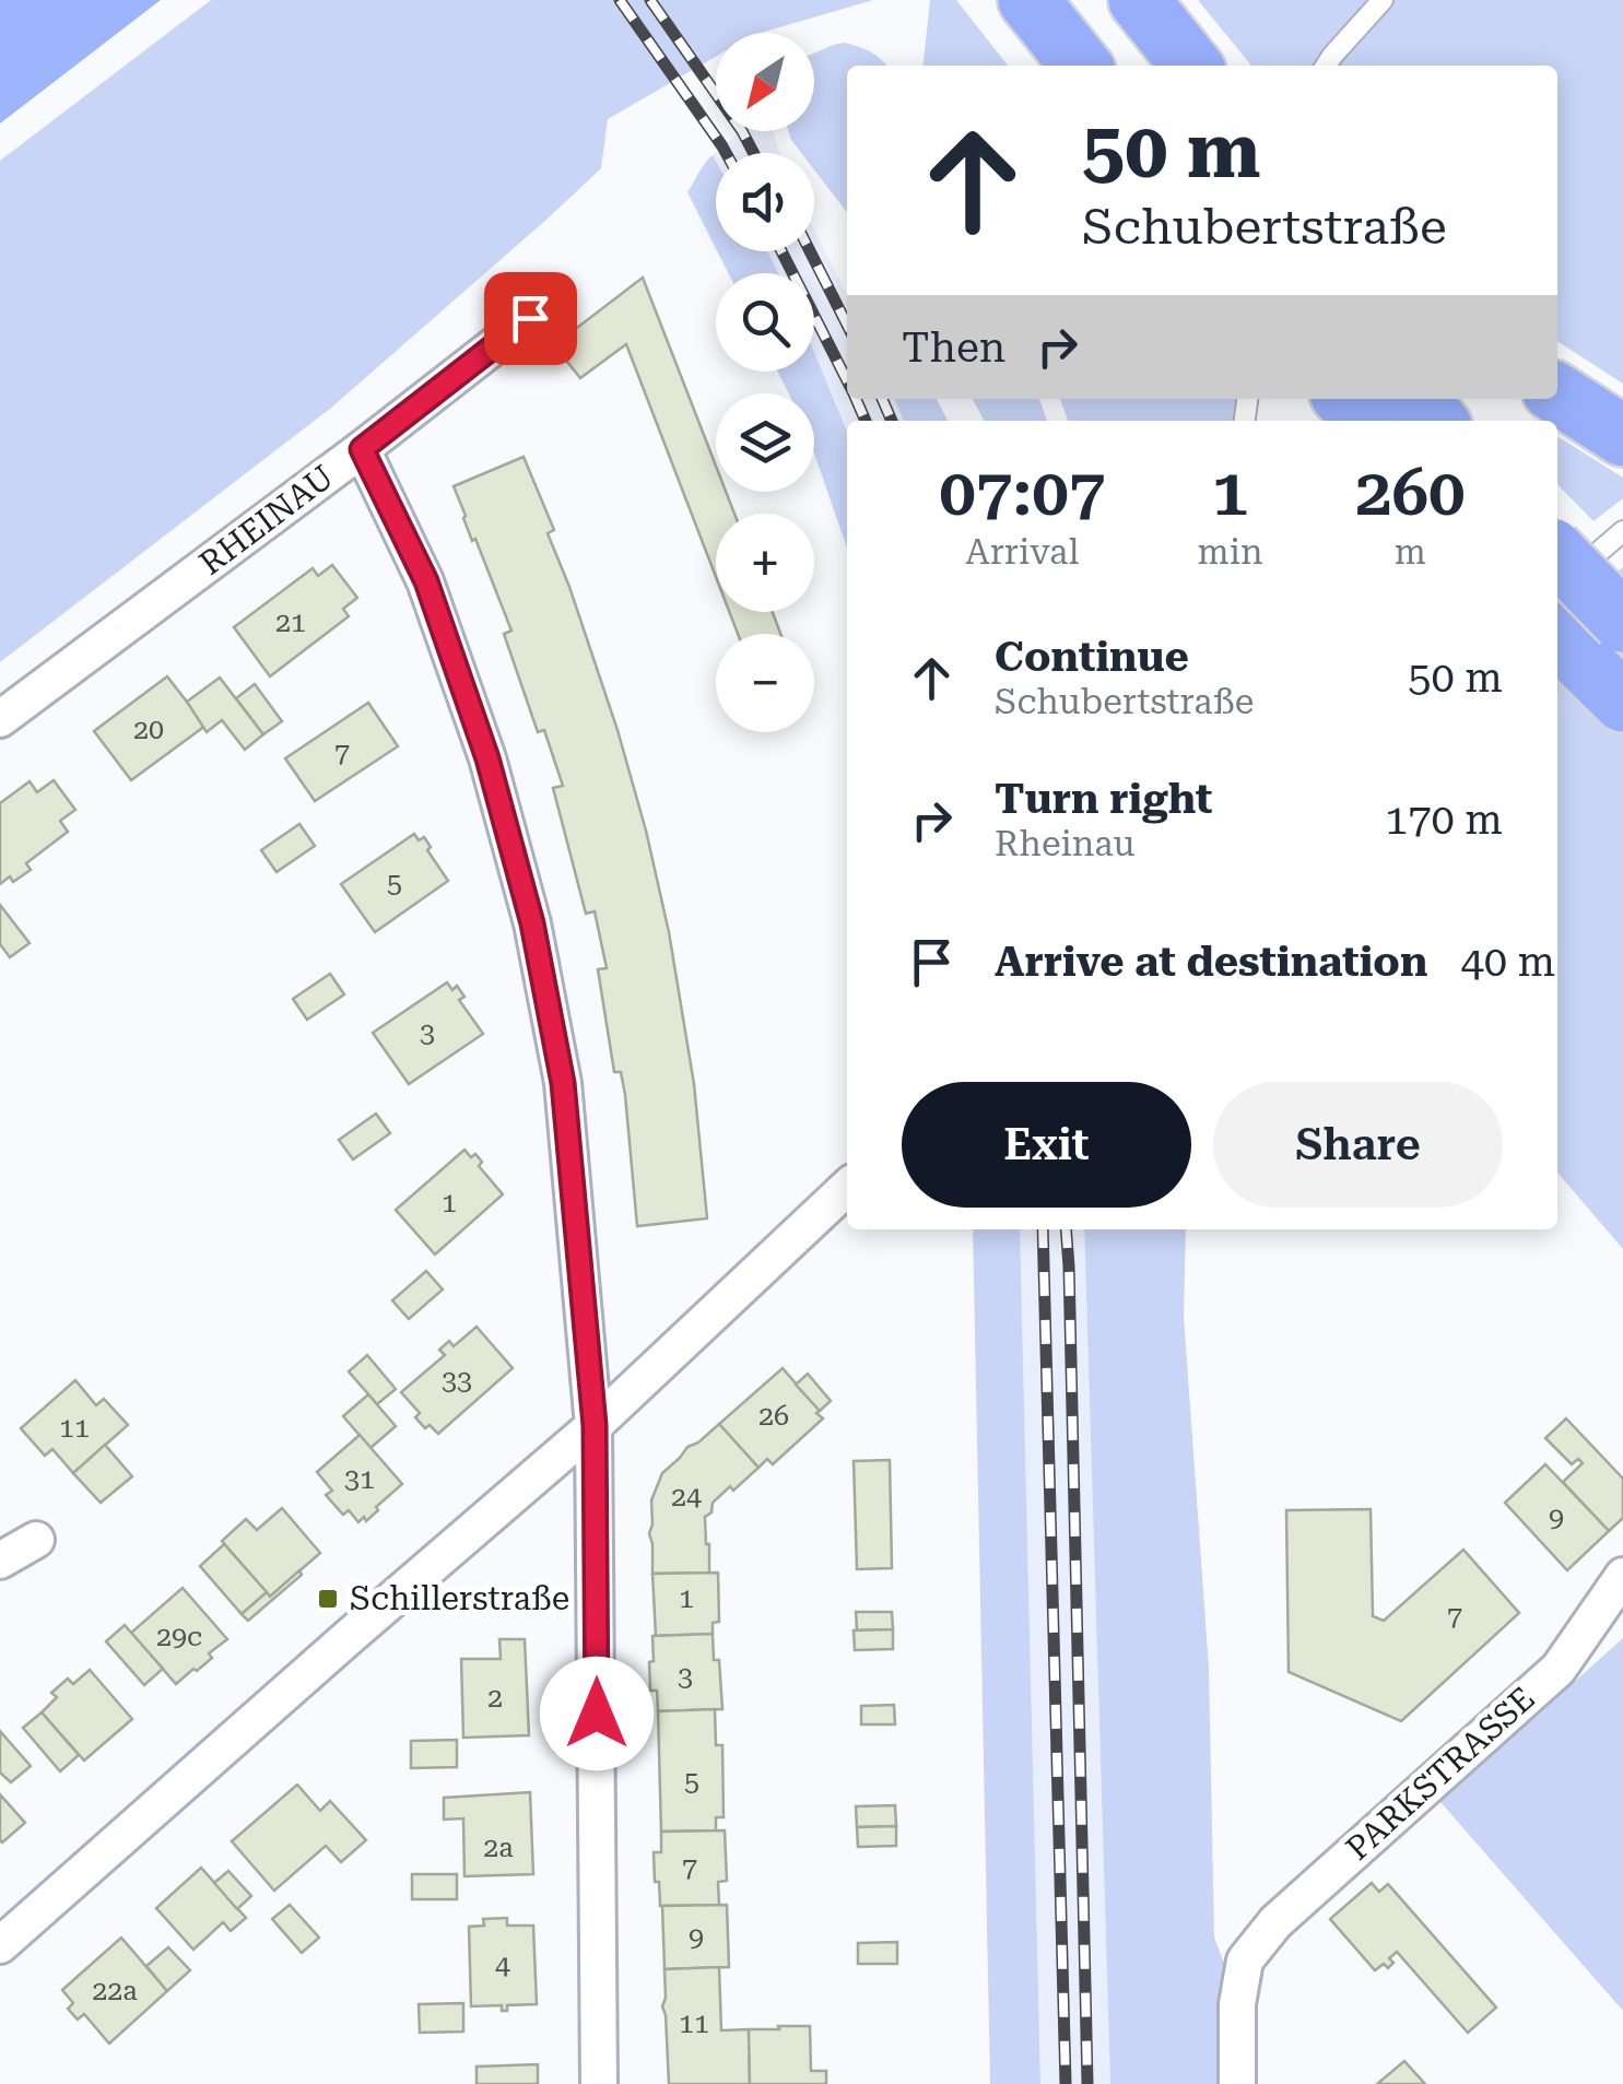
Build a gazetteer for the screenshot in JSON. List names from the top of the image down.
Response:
{
  "streets": {
    "street": ["RHEINAU", "PARKSTRASSE"]
  },
  "places": {
    "transit": ["Schillerstraße"]
  },
  "house_numbers": [
    "21",
    "20",
    "7",
    "5",
    "3",
    "1",
    "33",
    "26",
    "11",
    "31",
    "24",
    "9",
    "1",
    "7",
    "29c",
    "3",
    "2",
    "5",
    "2a",
    "7",
    "9",
    "4",
    "22a",
    "11"
  ],
  "north": "bottom left",
  "page": {
    "map_buttons": ["+", "−"],
    "turn": ["50 m", "Schubertstraße"],
    "then": "Then",
    "eta": [
      "07:07",
      "Arrival",
      "1",
      "min",
      "260",
      "m"
    ],
    "list": [
      {
        "name": "Continue",
        "note": "Schubertstraße",
        "value": "50 m"
      },
      {
        "name": "Turn right",
        "note": "Rheinau",
        "value": "170 m"
      },
      {
        "name": "Arrive at destination",
        "value": "40 m"
      }
    ],
    "buttons": ["Exit", "Share"]
  }
}
